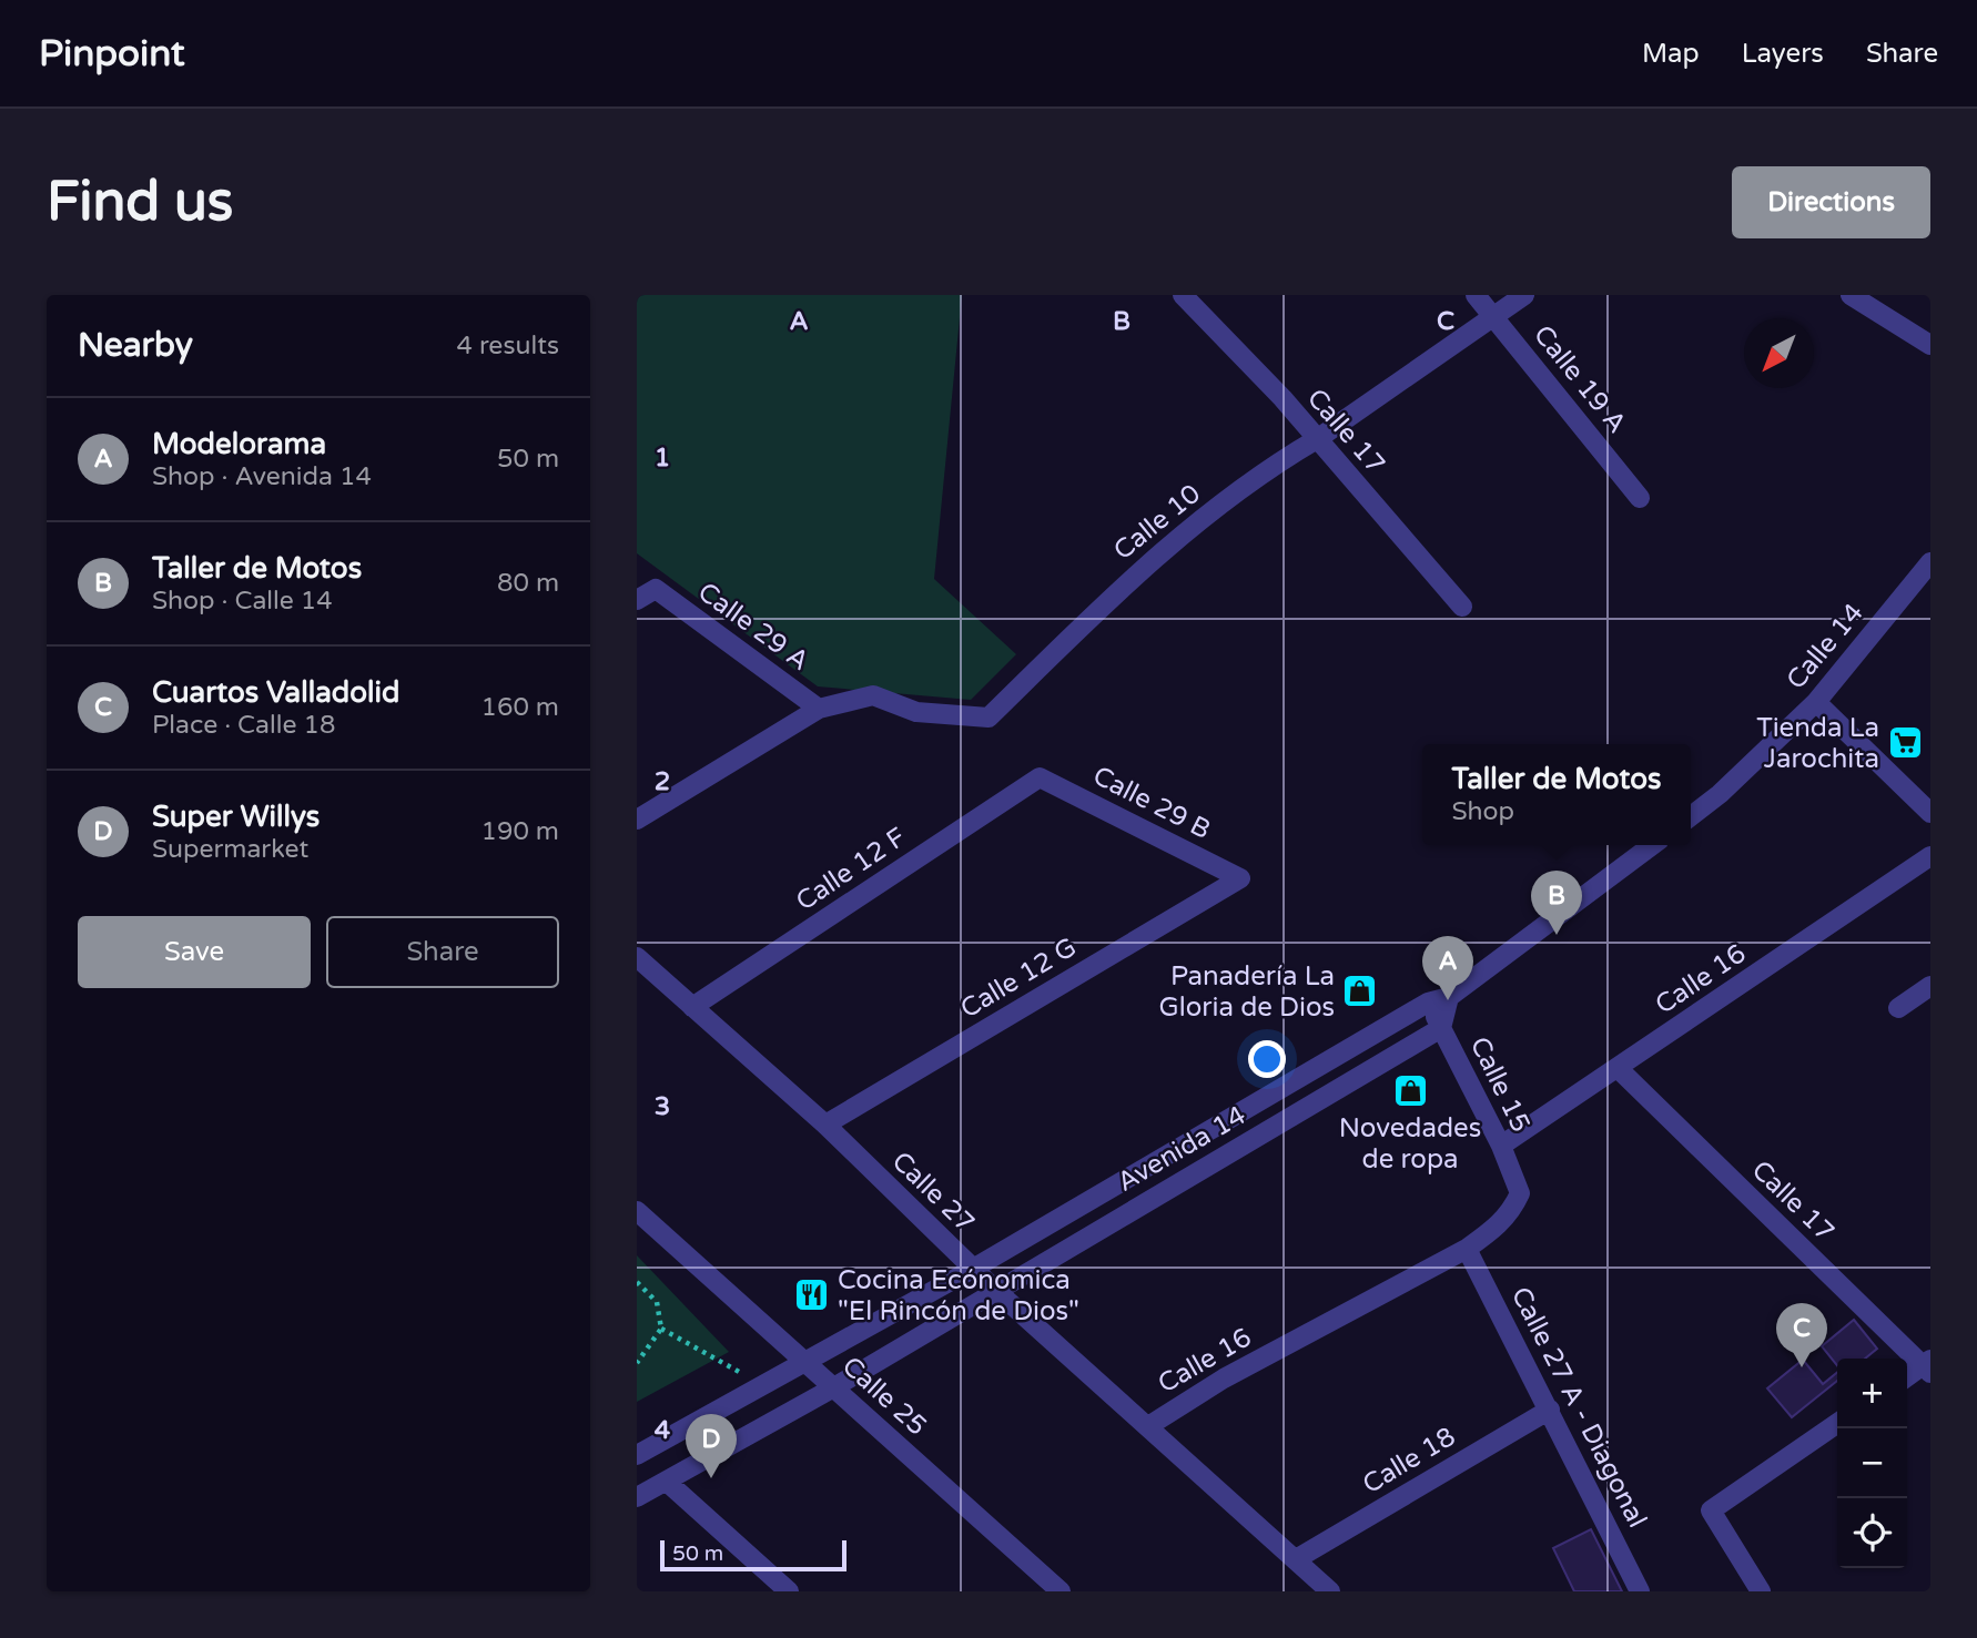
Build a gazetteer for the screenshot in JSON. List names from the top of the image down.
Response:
{
  "streets": {
    "street": [
      "Calle 19 A",
      "Calle 17",
      "Calle 10",
      "Calle 29 A",
      "Calle 14",
      "Calle 29 B",
      "Calle 12 F",
      "Calle 12 G",
      "Calle 16",
      "Calle 15",
      "Avenida 14",
      "Calle 27",
      "Calle 25",
      "Calle 27 A - Diagonal",
      "Calle 18"
    ]
  },
  "crossings": [
    ["Calle 19 A", "Calle 10"],
    ["Calle 17", "Calle 10"],
    ["Calle 17", "Calle 16"],
    ["Calle 10", "Calle 29 A"],
    ["Calle 29 B", "Calle 12 F"],
    ["Calle 29 B", "Calle 12 G"],
    ["Calle 12 F", "Calle 27"],
    ["Calle 12 G", "Calle 27"],
    ["Calle 16", "Calle 15"],
    ["Calle 16", "Calle 27"],
    ["Calle 16", "Calle 27 A - Diagonal"],
    ["Calle 15", "Avenida 14"],
    ["Avenida 14", "Calle 27"],
    ["Avenida 14", "Calle 25"],
    ["Calle 27", "Calle 18"],
    ["Calle 27 A - Diagonal", "Calle 18"]
  ],
  "places": {
    "supermarket": ["Tienda La Jarochita"],
    "shop": ["Panadería La Gloria de Dios", "Novedades de ropa"],
    "restaurant": ["Cocina Ecónomica \"El Rincón de Dios\""]
  },
  "scale_bar": "50 m",
  "north": "bottom left",
  "page": {
    "header": "Pinpoint",
    "nav": ["Map", "Layers", "Share"],
    "buttons": [
      "Directions",
      ["Save", "Share"]
    ],
    "title": "Find us",
    "heading": ["Nearby", "4 results"],
    "list": [
      {
        "mark": "A",
        "name": "Modelorama",
        "note": "Shop · Avenida 14",
        "value": "50 m"
      },
      {
        "mark": "B",
        "name": "Taller de Motos",
        "note": "Shop · Calle 14",
        "value": "80 m"
      },
      {
        "mark": "C",
        "name": "Cuartos Valladolid",
        "note": "Place · Calle 18",
        "value": "160 m"
      },
      {
        "mark": "D",
        "name": "Super Willys",
        "note": "Supermarket",
        "value": "190 m"
      }
    ],
    "popup": ["Taller de Motos", "Shop"],
    "pins": [
      "B",
      "A",
      "C",
      "D"
    ],
    "map_buttons": ["+", "−"],
    "scale": "50 m"
  },
  "grid": {
    "columns": ["A", "B", "C"],
    "rows": [
      "1",
      "2",
      "3",
      "4"
    ]
  }
}
